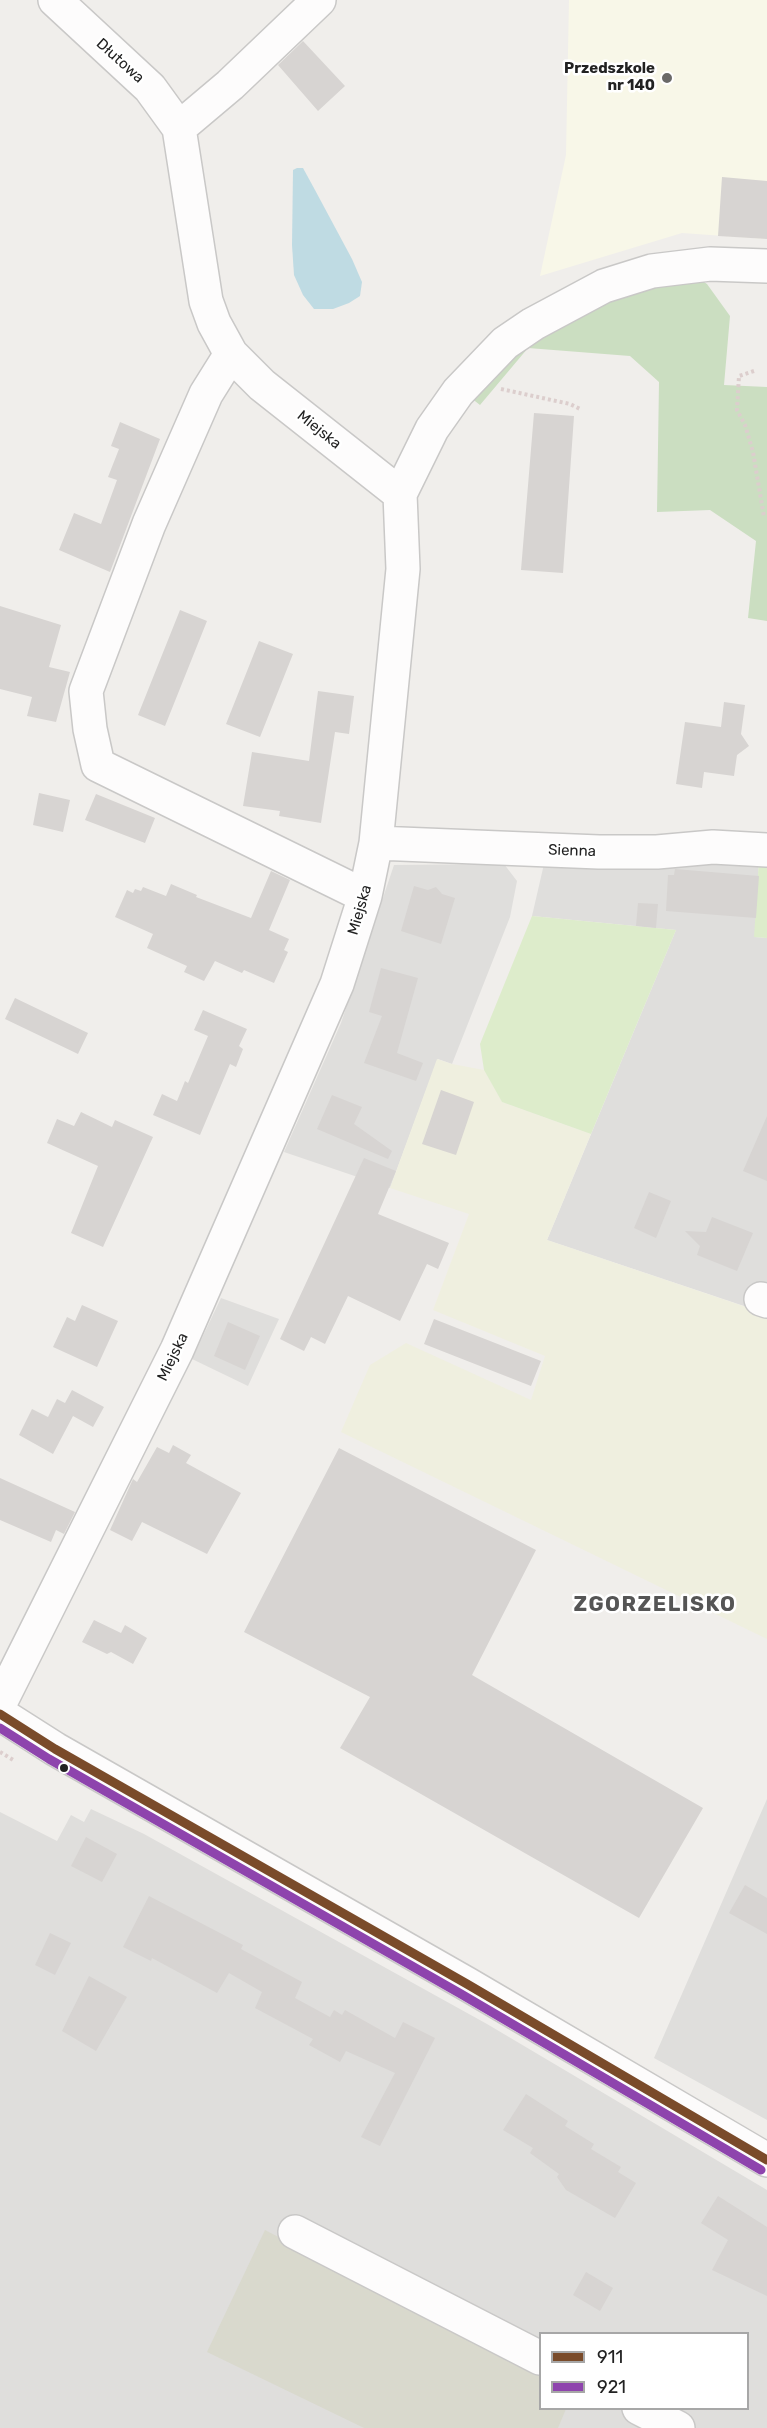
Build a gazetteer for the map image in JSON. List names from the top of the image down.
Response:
{
  "streets": {
    "street": ["Dłutowa", "Miejska", "Sienna"]
  },
  "crossings": [
    ["Dłutowa", "Miejska"],
    ["Miejska", "Sienna"]
  ],
  "districts": ["ZGORZELISKO"],
  "places": ["Przedszkole nr 140"],
  "lines": ["transit line 911", "transit line 921"],
  "legend": ["911", "921"]
}
